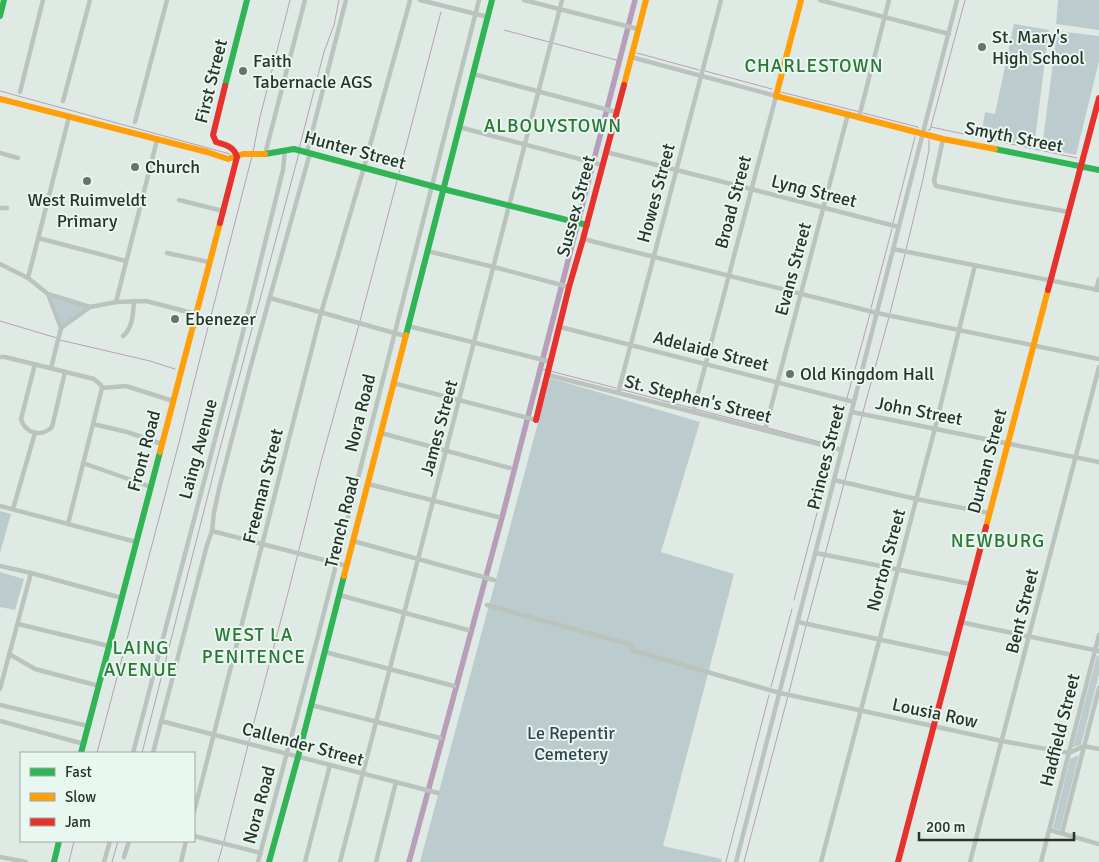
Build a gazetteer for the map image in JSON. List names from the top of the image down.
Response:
{
  "streets": {
    "street": [
      "First Street",
      "Smyth Street",
      "Hunter Street",
      "Lyng Street",
      "Howes Street",
      "Broad Street",
      "Sussex Street",
      "Evans Street",
      "Adelaide Street",
      "St. Stephen's Street",
      "John Street",
      "Nora Road",
      "James Street",
      "Laing Avenue",
      "Front Road",
      "Princes Street",
      "Durban Street",
      "Freeman Street",
      "Trench Road",
      "Norton Street",
      "Bent Street",
      "Lousia Row",
      "Hadfield Street",
      "Callender Street"
    ]
  },
  "crossings": [
    ["First Street", "Hunter Street"],
    ["First Street", "Front Road"],
    ["Smyth Street", "Broad Street"],
    ["Smyth Street", "Evans Street"],
    ["Smyth Street", "Princes Street"],
    ["Smyth Street", "Durban Street"],
    ["Hunter Street", "Sussex Street"],
    ["Hunter Street", "Nora Road"],
    ["Hunter Street", "James Street"],
    ["Hunter Street", "Laing Avenue"],
    ["Hunter Street", "Front Road"],
    ["Hunter Street", "Freeman Street"],
    ["Hunter Street", "Trench Road"],
    ["Lyng Street", "Howes Street"],
    ["Lyng Street", "Broad Street"],
    ["Lyng Street", "Sussex Street"],
    ["Lyng Street", "Evans Street"],
    ["Lyng Street", "Princes Street"],
    ["Howes Street", "Adelaide Street"],
    ["Howes Street", "St. Stephen's Street"],
    ["Broad Street", "Adelaide Street"],
    ["Broad Street", "St. Stephen's Street"],
    ["Sussex Street", "Adelaide Street"],
    ["Sussex Street", "St. Stephen's Street"],
    ["Evans Street", "Adelaide Street"],
    ["Evans Street", "St. Stephen's Street"],
    ["Adelaide Street", "Princes Street"],
    ["St. Stephen's Street", "Princes Street"],
    ["John Street", "Princes Street"],
    ["John Street", "Durban Street"],
    ["John Street", "Norton Street"],
    ["John Street", "Bent Street"],
    ["Nora Road", "Callender Street"],
    ["James Street", "Callender Street"],
    ["Princes Street", "Lousia Row"],
    ["Durban Street", "Lousia Row"],
    ["Freeman Street", "Callender Street"],
    ["Trench Road", "Callender Street"],
    ["Norton Street", "Lousia Row"],
    ["Bent Street", "Lousia Row"],
    ["Lousia Row", "Hadfield Street"]
  ],
  "districts": [
    "CHARLESTOWN",
    "ALBOUYSTOWN",
    "NEWBURG",
    "WEST LA PENITENCE",
    "LAING AVENUE"
  ],
  "parks": ["Le Repentir Cemetery"],
  "places": [
    "St. Mary's High School",
    "Faith Tabernacle AGS",
    "Church",
    "West Ruimveldt Primary",
    "Ebenezer",
    "Old Kingdom Hall"
  ],
  "legend": ["Fast", "Slow", "Jam"],
  "scale_bar": "200 m"
}
